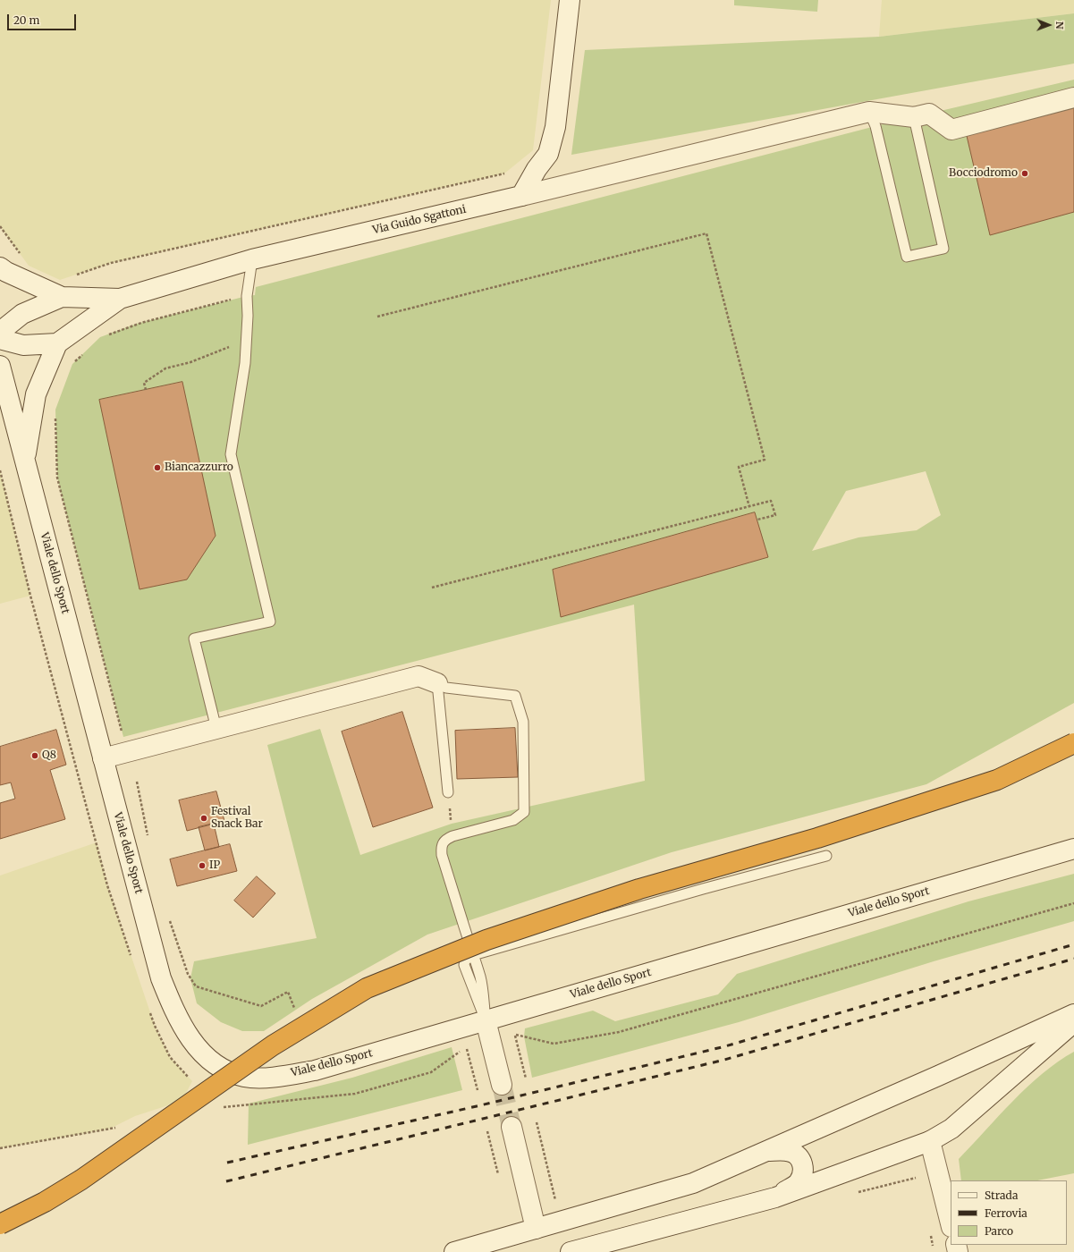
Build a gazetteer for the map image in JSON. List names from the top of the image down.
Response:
{
  "streets": {
    "street": ["Via Guido Sgattoni", "Viale dello Sport"]
  },
  "places": [
    "Bocciodromo",
    "Biancazzurro",
    "Q8",
    "Festival Snack Bar",
    "IP"
  ],
  "legend": ["Strada", "Ferrovia", "Parco"],
  "scale_bar": "20 m",
  "north": "right"
}
